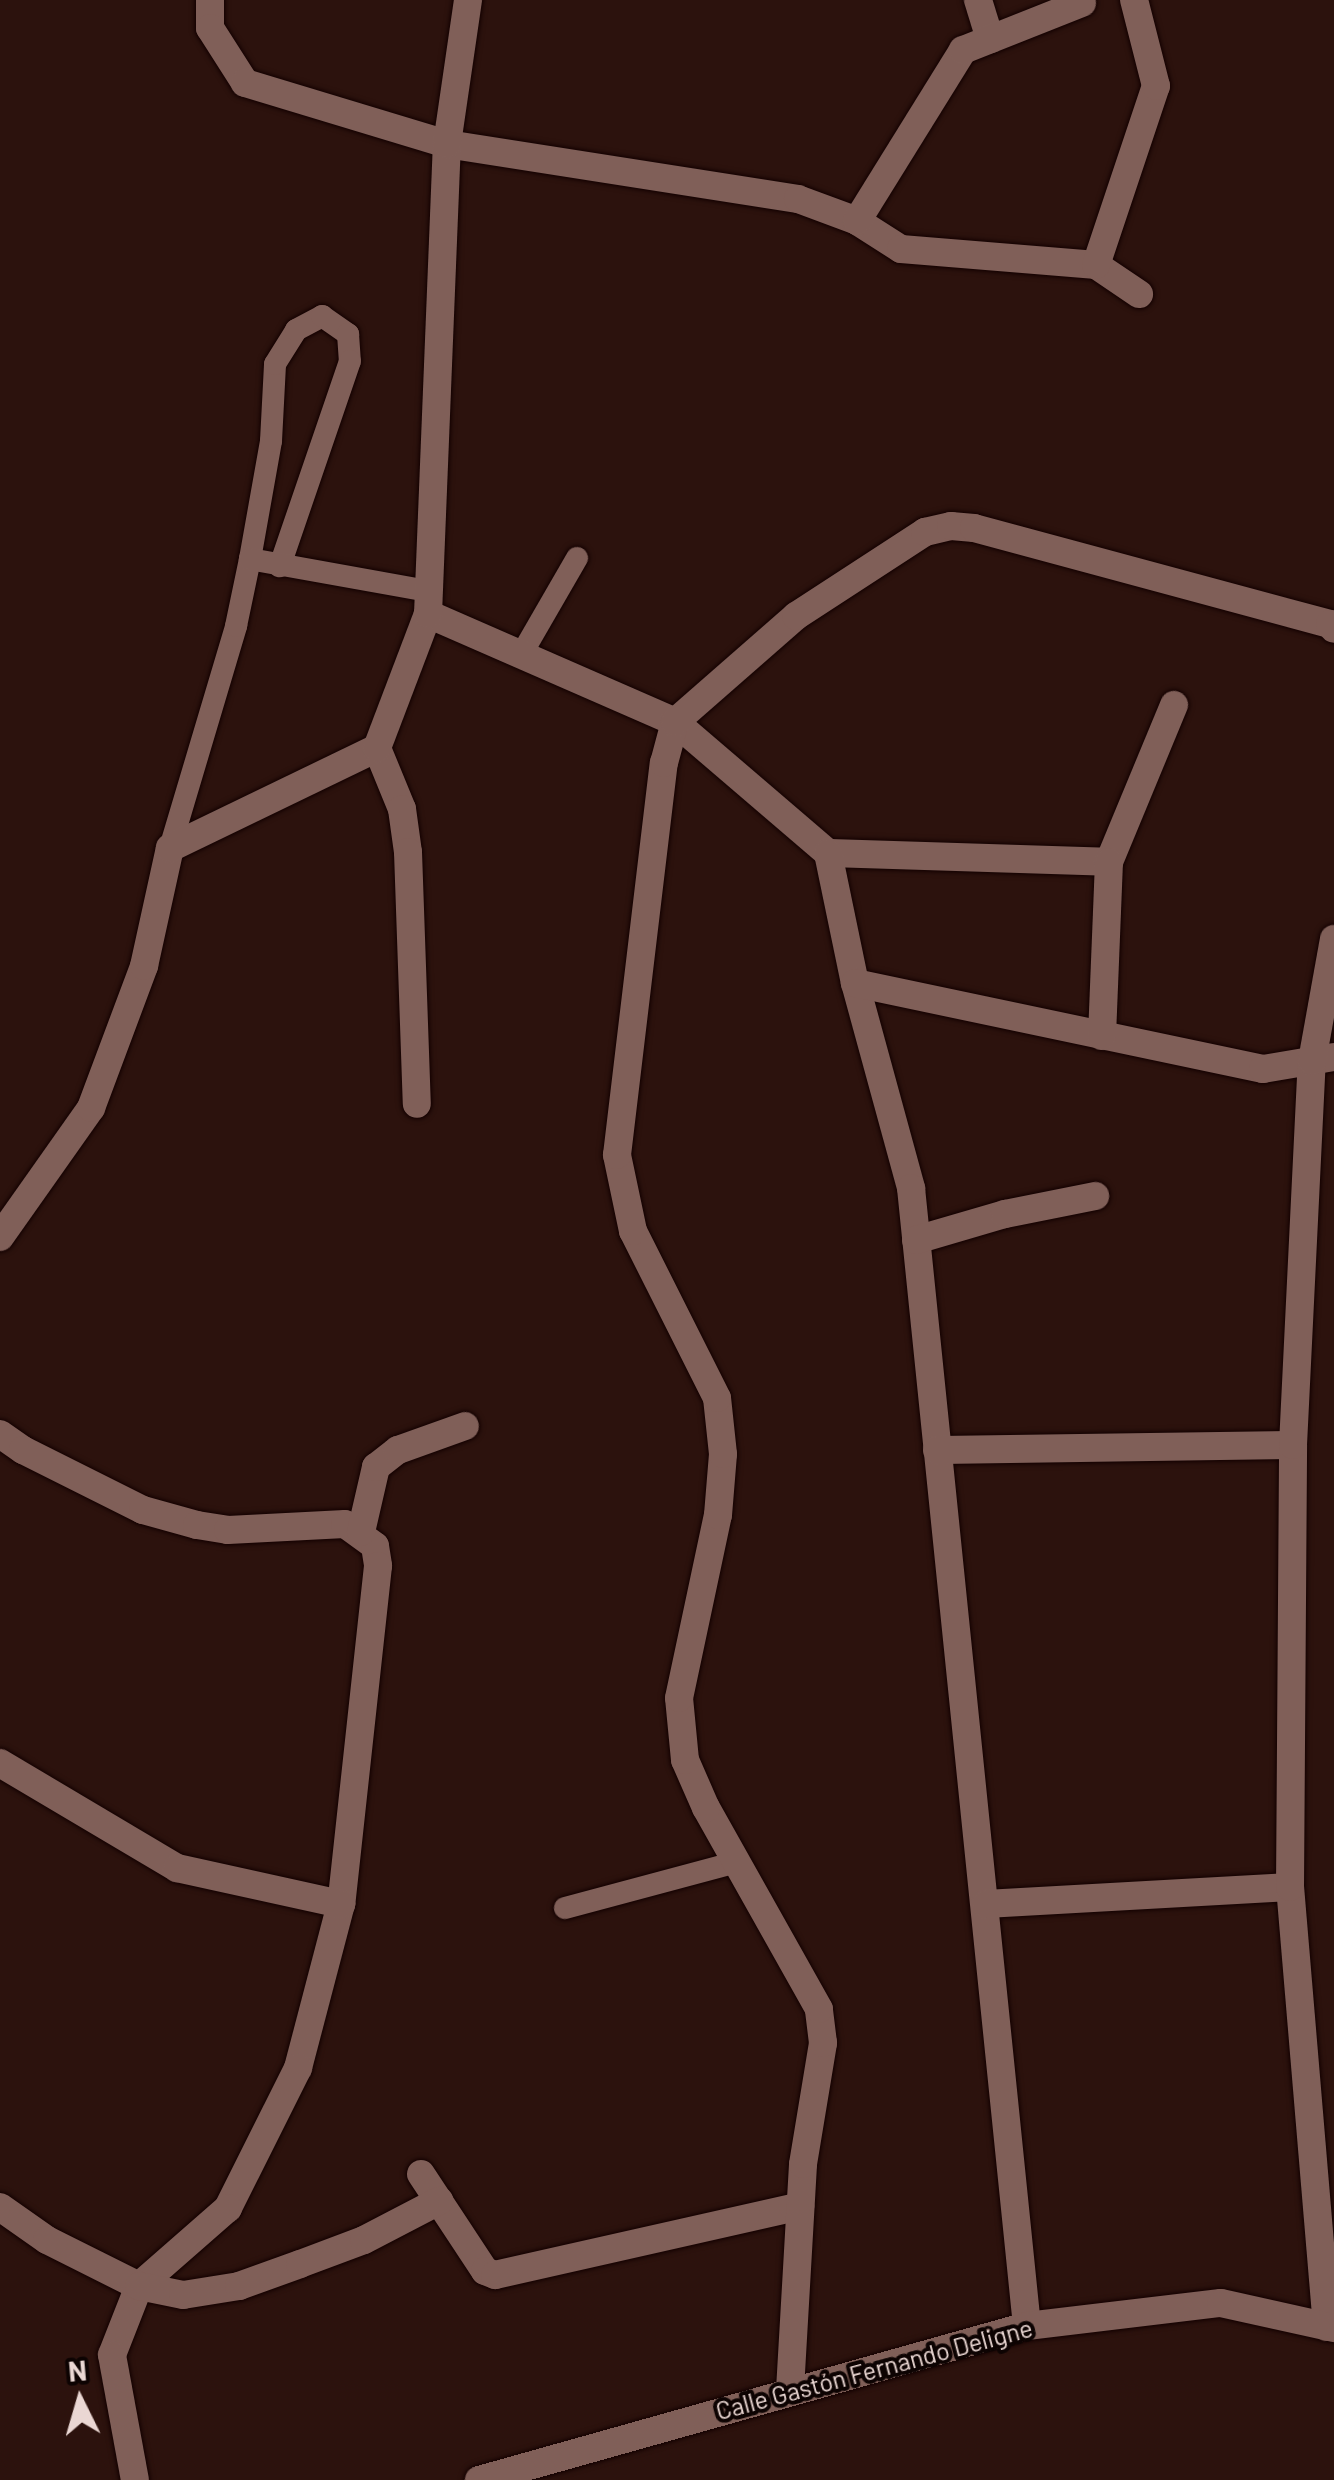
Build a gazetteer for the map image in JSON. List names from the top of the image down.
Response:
{
  "streets": {
    "street": ["Calle Gastón Fernando Deligne"]
  },
  "north": "top"
}
